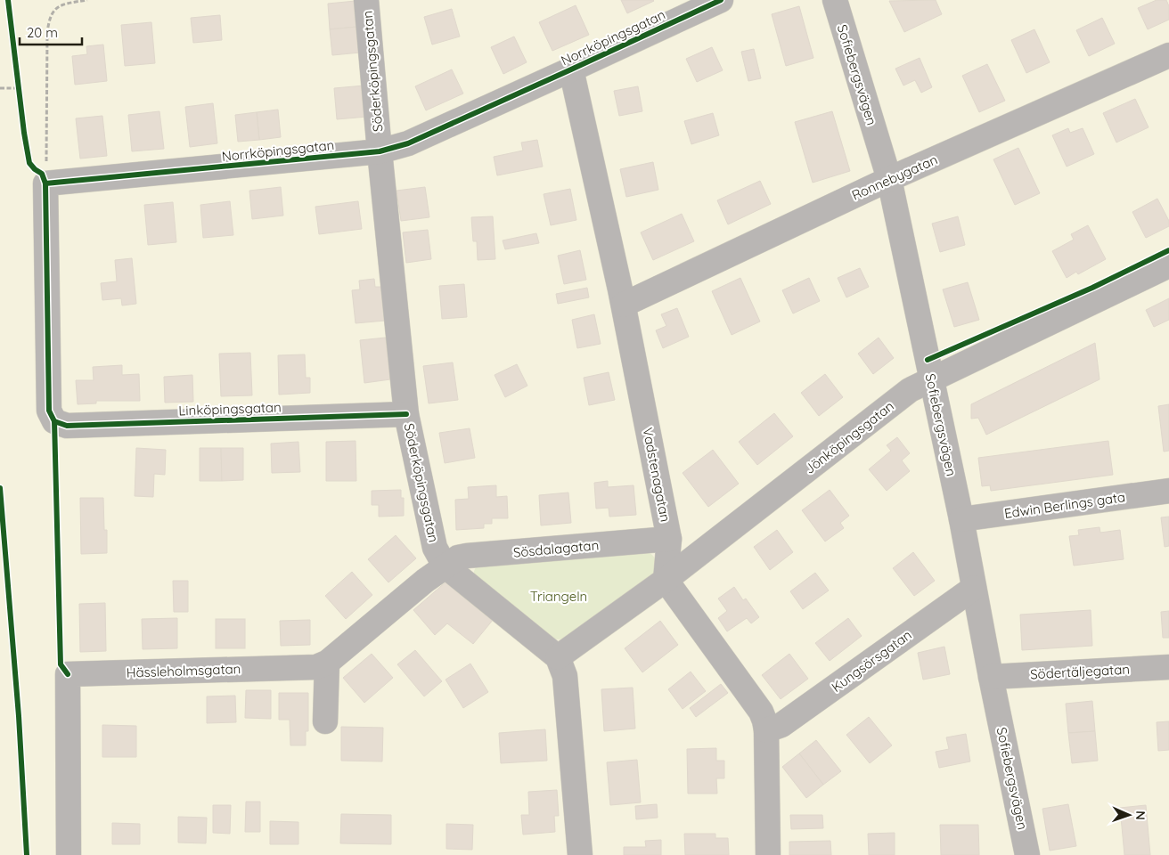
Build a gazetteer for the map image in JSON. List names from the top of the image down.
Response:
{
  "streets": {
    "street": [
      "Norrköpingsgatan",
      "Söderköpingsgatan",
      "Sofiebergsvägen",
      "Ronnebygatan",
      "Linköpingsgatan",
      "Jönköpingsgatan",
      "Vadstenagatan",
      "Edwin Berlings gata",
      "Sösdalagatan",
      "Kungsörsgatan",
      "Hässleholmsgatan",
      "Södertäljegatan"
    ]
  },
  "crossings": [
    ["Norrköpingsgatan", "Söderköpingsgatan"],
    ["Norrköpingsgatan", "Linköpingsgatan"],
    ["Norrköpingsgatan", "Vadstenagatan"],
    ["Söderköpingsgatan", "Linköpingsgatan"],
    ["Söderköpingsgatan", "Jönköpingsgatan"],
    ["Söderköpingsgatan", "Sösdalagatan"],
    ["Söderköpingsgatan", "Hässleholmsgatan"],
    ["Sofiebergsvägen", "Ronnebygatan"],
    ["Sofiebergsvägen", "Jönköpingsgatan"],
    ["Sofiebergsvägen", "Edwin Berlings gata"],
    ["Sofiebergsvägen", "Kungsörsgatan"],
    ["Sofiebergsvägen", "Södertäljegatan"],
    ["Ronnebygatan", "Vadstenagatan"],
    ["Jönköpingsgatan", "Vadstenagatan"],
    ["Vadstenagatan", "Sösdalagatan"],
    ["Sösdalagatan", "Hässleholmsgatan"]
  ],
  "parks": ["Triangeln"],
  "scale_bar": "20 m",
  "north": "right"
}
